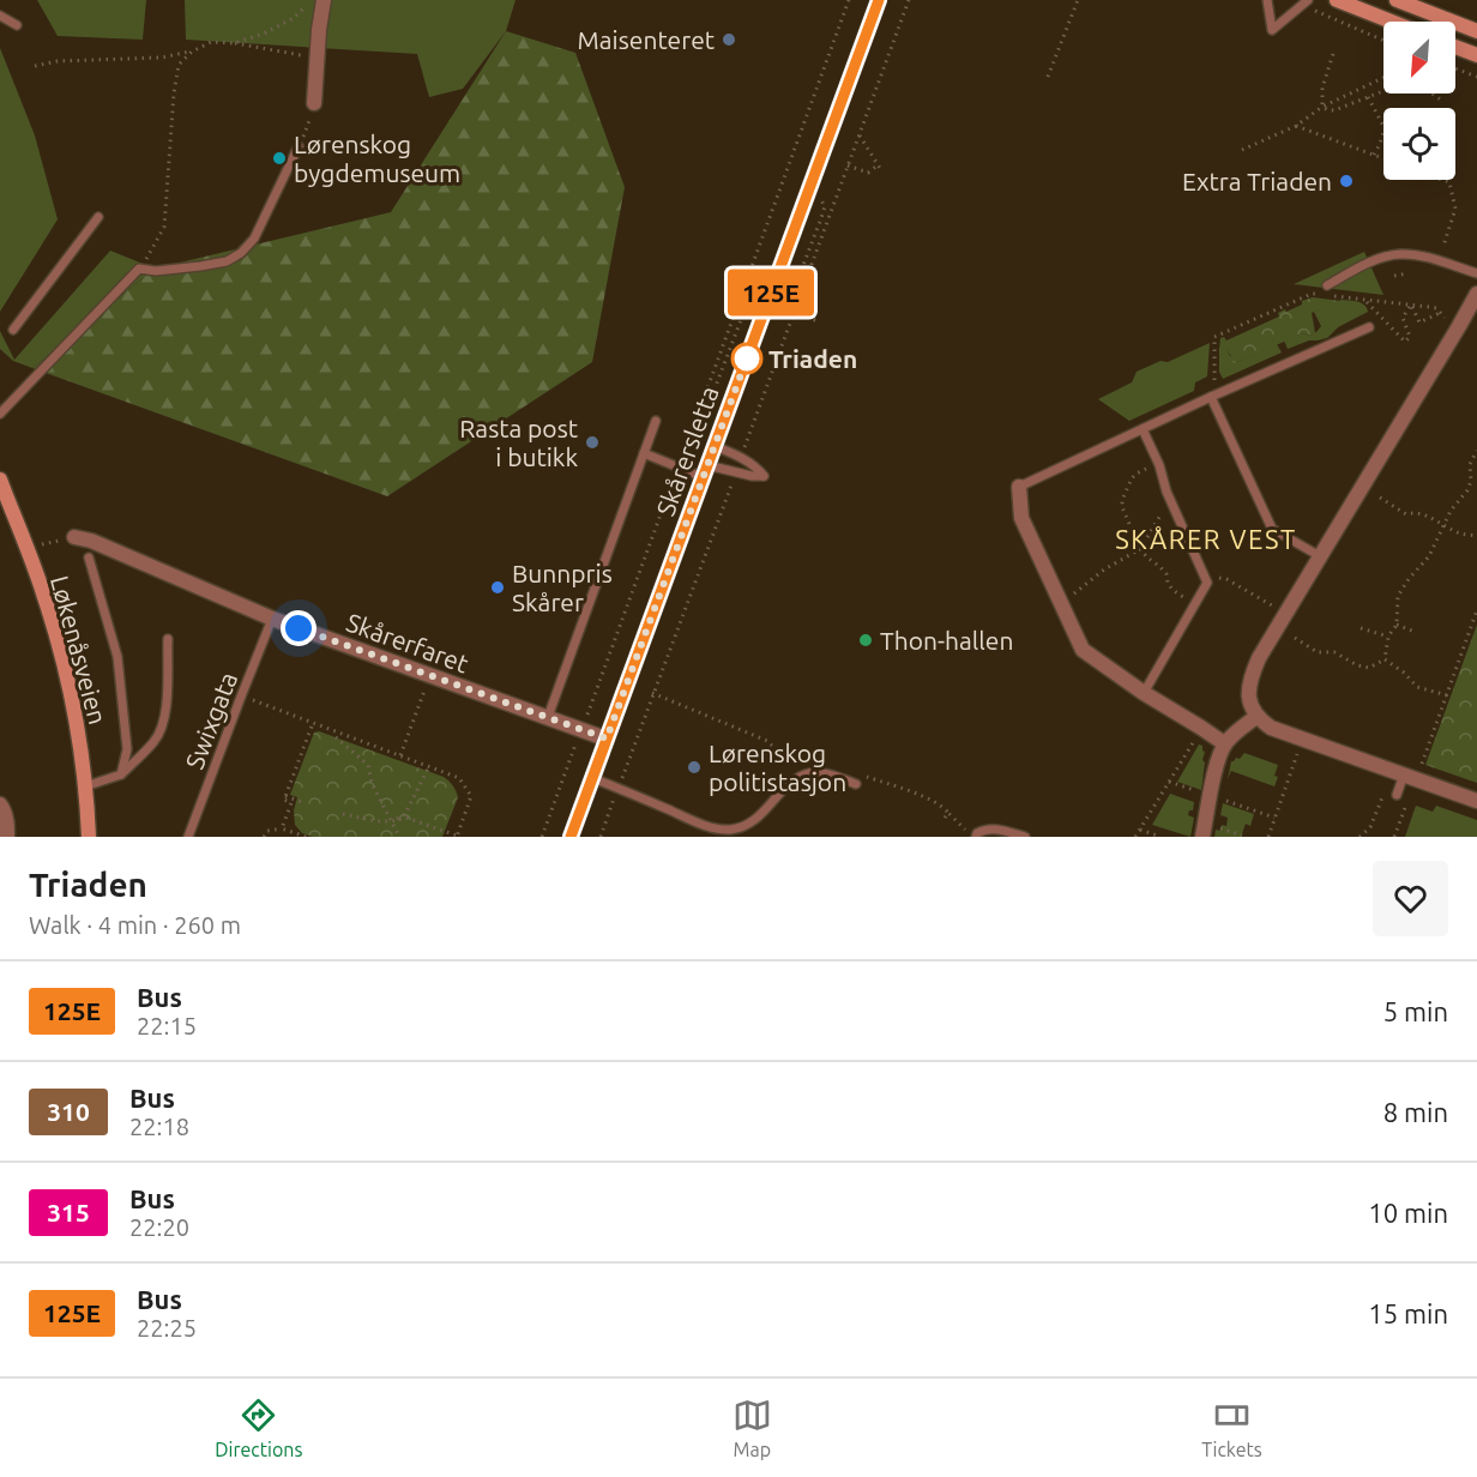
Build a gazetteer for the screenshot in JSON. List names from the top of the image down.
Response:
{
  "streets": {
    "street": ["Skårersletta", "Skårerfaret", "Løkenåsveien"],
    "lane": ["Swixgata"]
  },
  "crossings": [
    ["Skårersletta", "Skårerfaret"],
    ["Skårerfaret", "Swixgata"]
  ],
  "districts": ["SKÅRER VEST"],
  "places": [
    "Maisenteret",
    "Lørenskog bygdemuseum",
    "Extra Triaden",
    "Triaden",
    "Rasta post i butikk",
    "Bunnpris Skårer",
    "Thon-hallen",
    "Lørenskog politistasjon"
  ],
  "lines": ["bus line 125E"],
  "north": "bottom left",
  "page": {
    "on_map": "125E",
    "heading": ["Triaden", "Walk · 4 min · 260 m"],
    "list": [
      {
        "mark": "125E",
        "name": "Bus",
        "note": "22:15",
        "value": "5 min"
      },
      {
        "mark": "310",
        "name": "Bus",
        "note": "22:18",
        "value": "8 min"
      },
      {
        "mark": "315",
        "name": "Bus",
        "note": "22:20",
        "value": "10 min"
      },
      {
        "mark": "125E",
        "name": "Bus",
        "note": "22:25",
        "value": "15 min"
      }
    ],
    "tabs": ["Directions", "Map", "Tickets"]
  }
}
